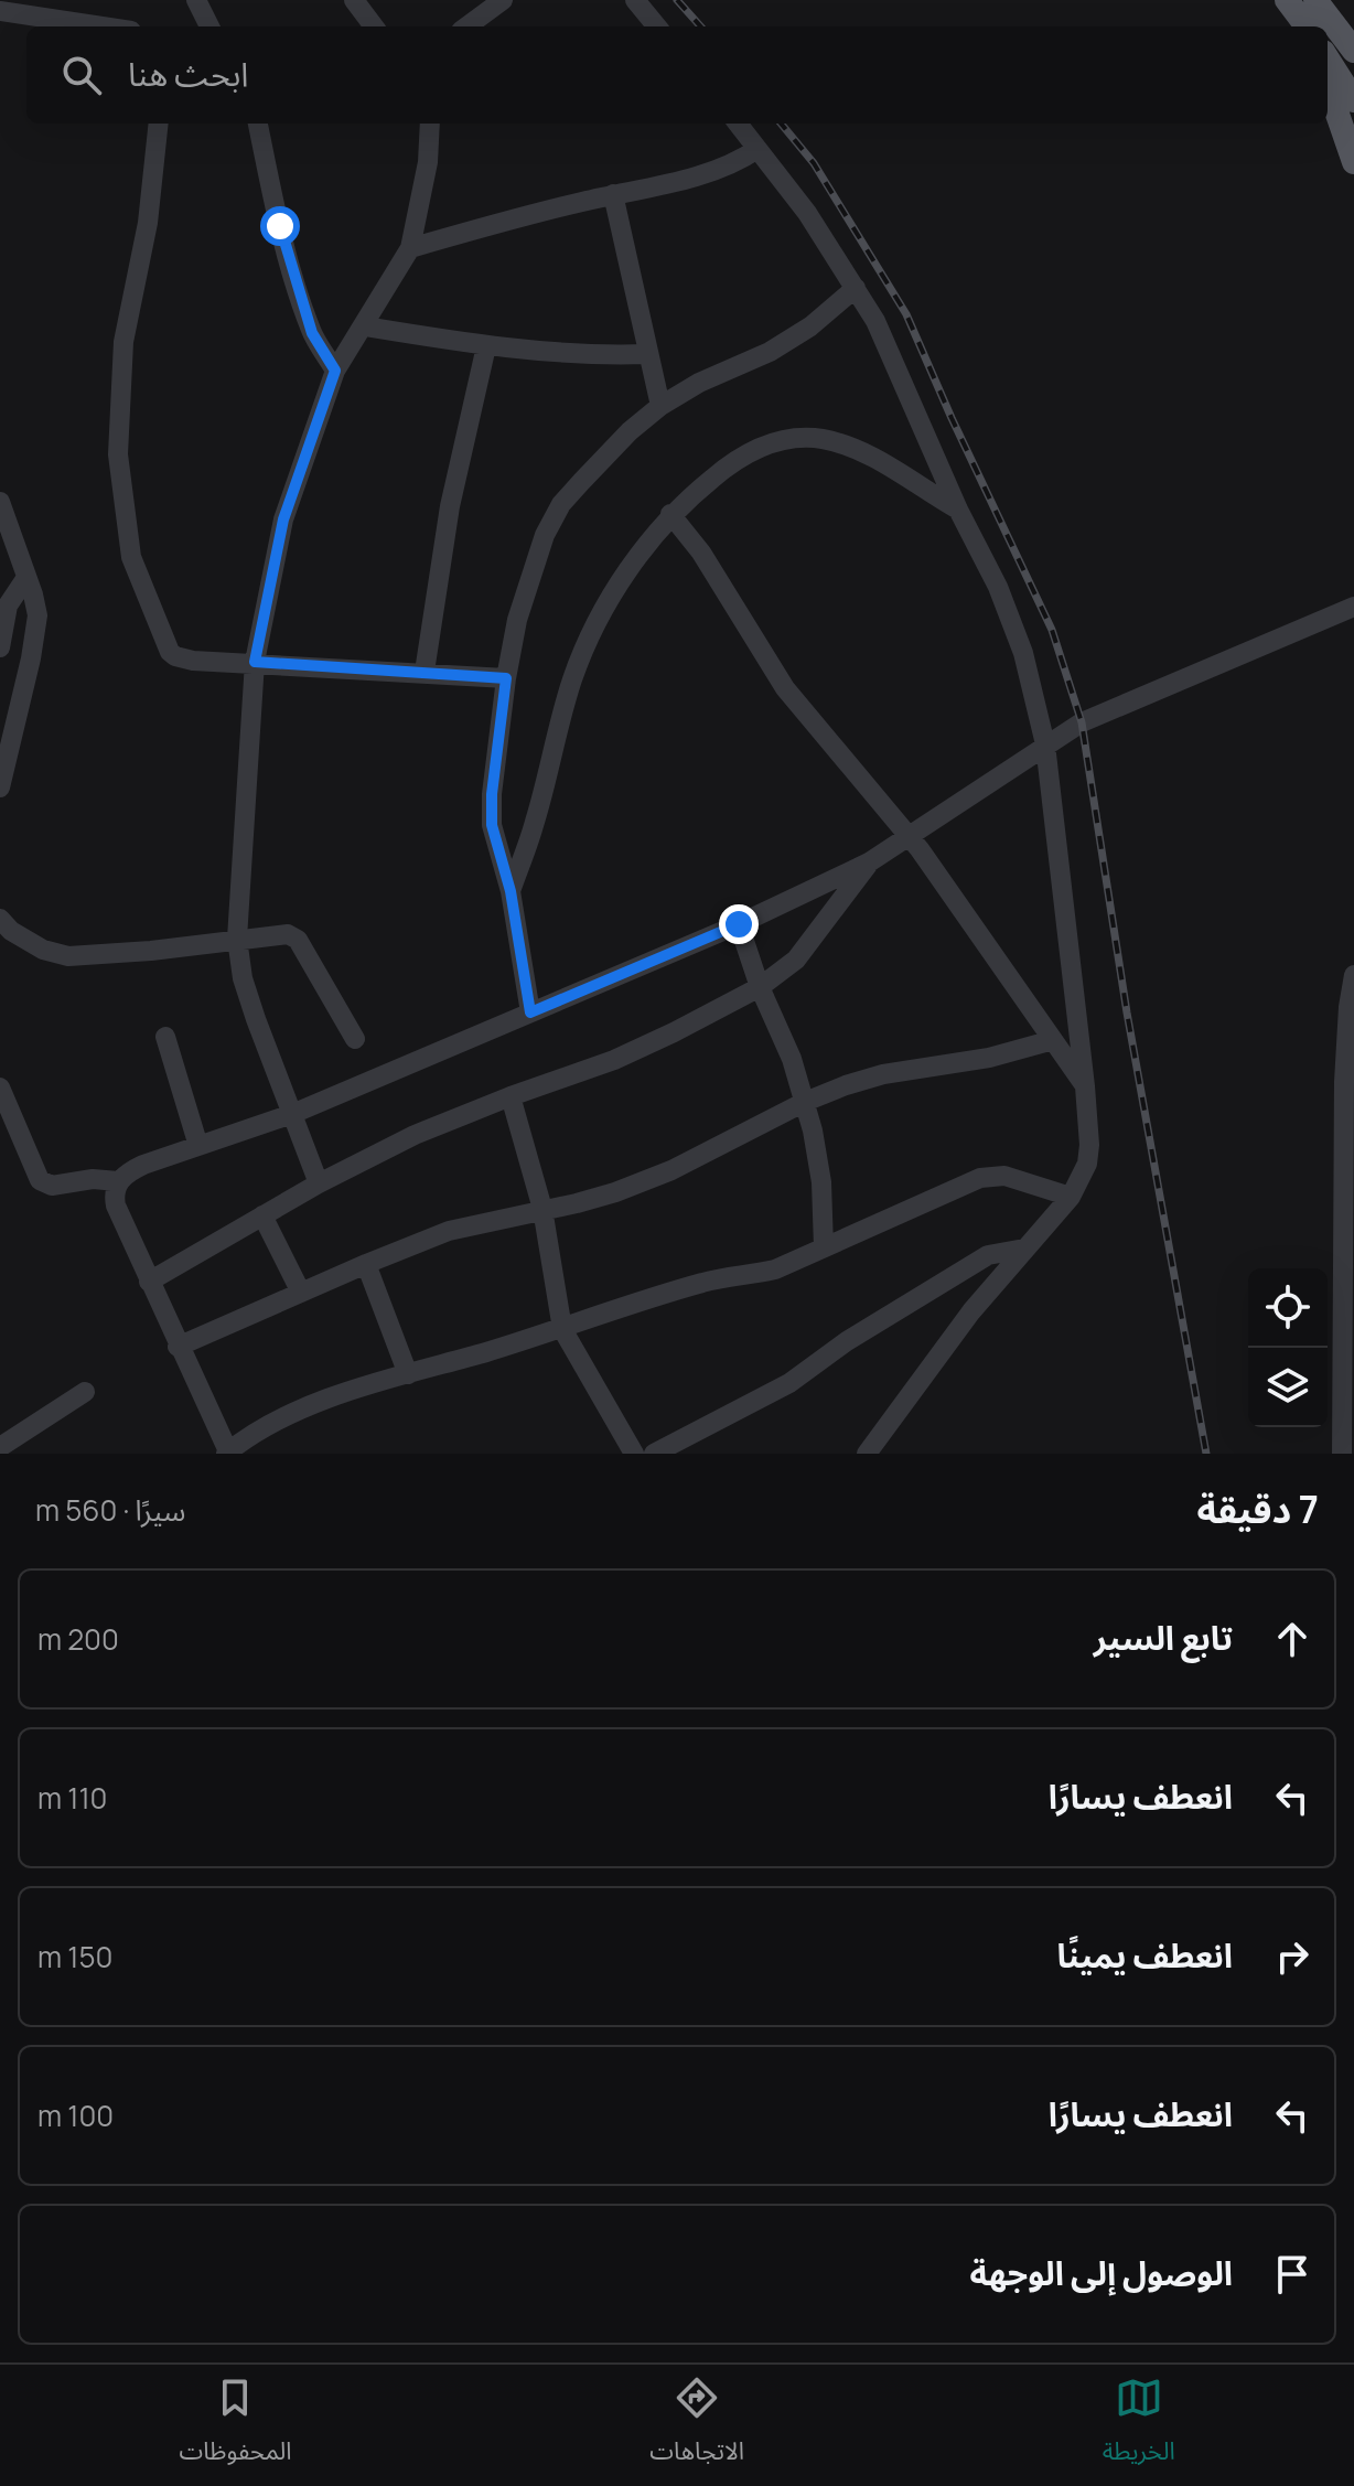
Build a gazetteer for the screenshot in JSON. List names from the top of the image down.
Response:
{
  "page": {
    "search": "ابحث هنا",
    "heading": ["7 دقيقة", "سيرًا · 560 m"],
    "list": [
      ["تابع السير", "200 m"],
      ["انعطف يسارًا", "110 m"],
      ["انعطف يمينًا", "150 m"],
      ["انعطف يسارًا", "100 m"],
      "الوصول إلى الوجهة"
    ],
    "nav": ["الخريطة", "الاتجاهات", "المحفوظات"]
  }
}
